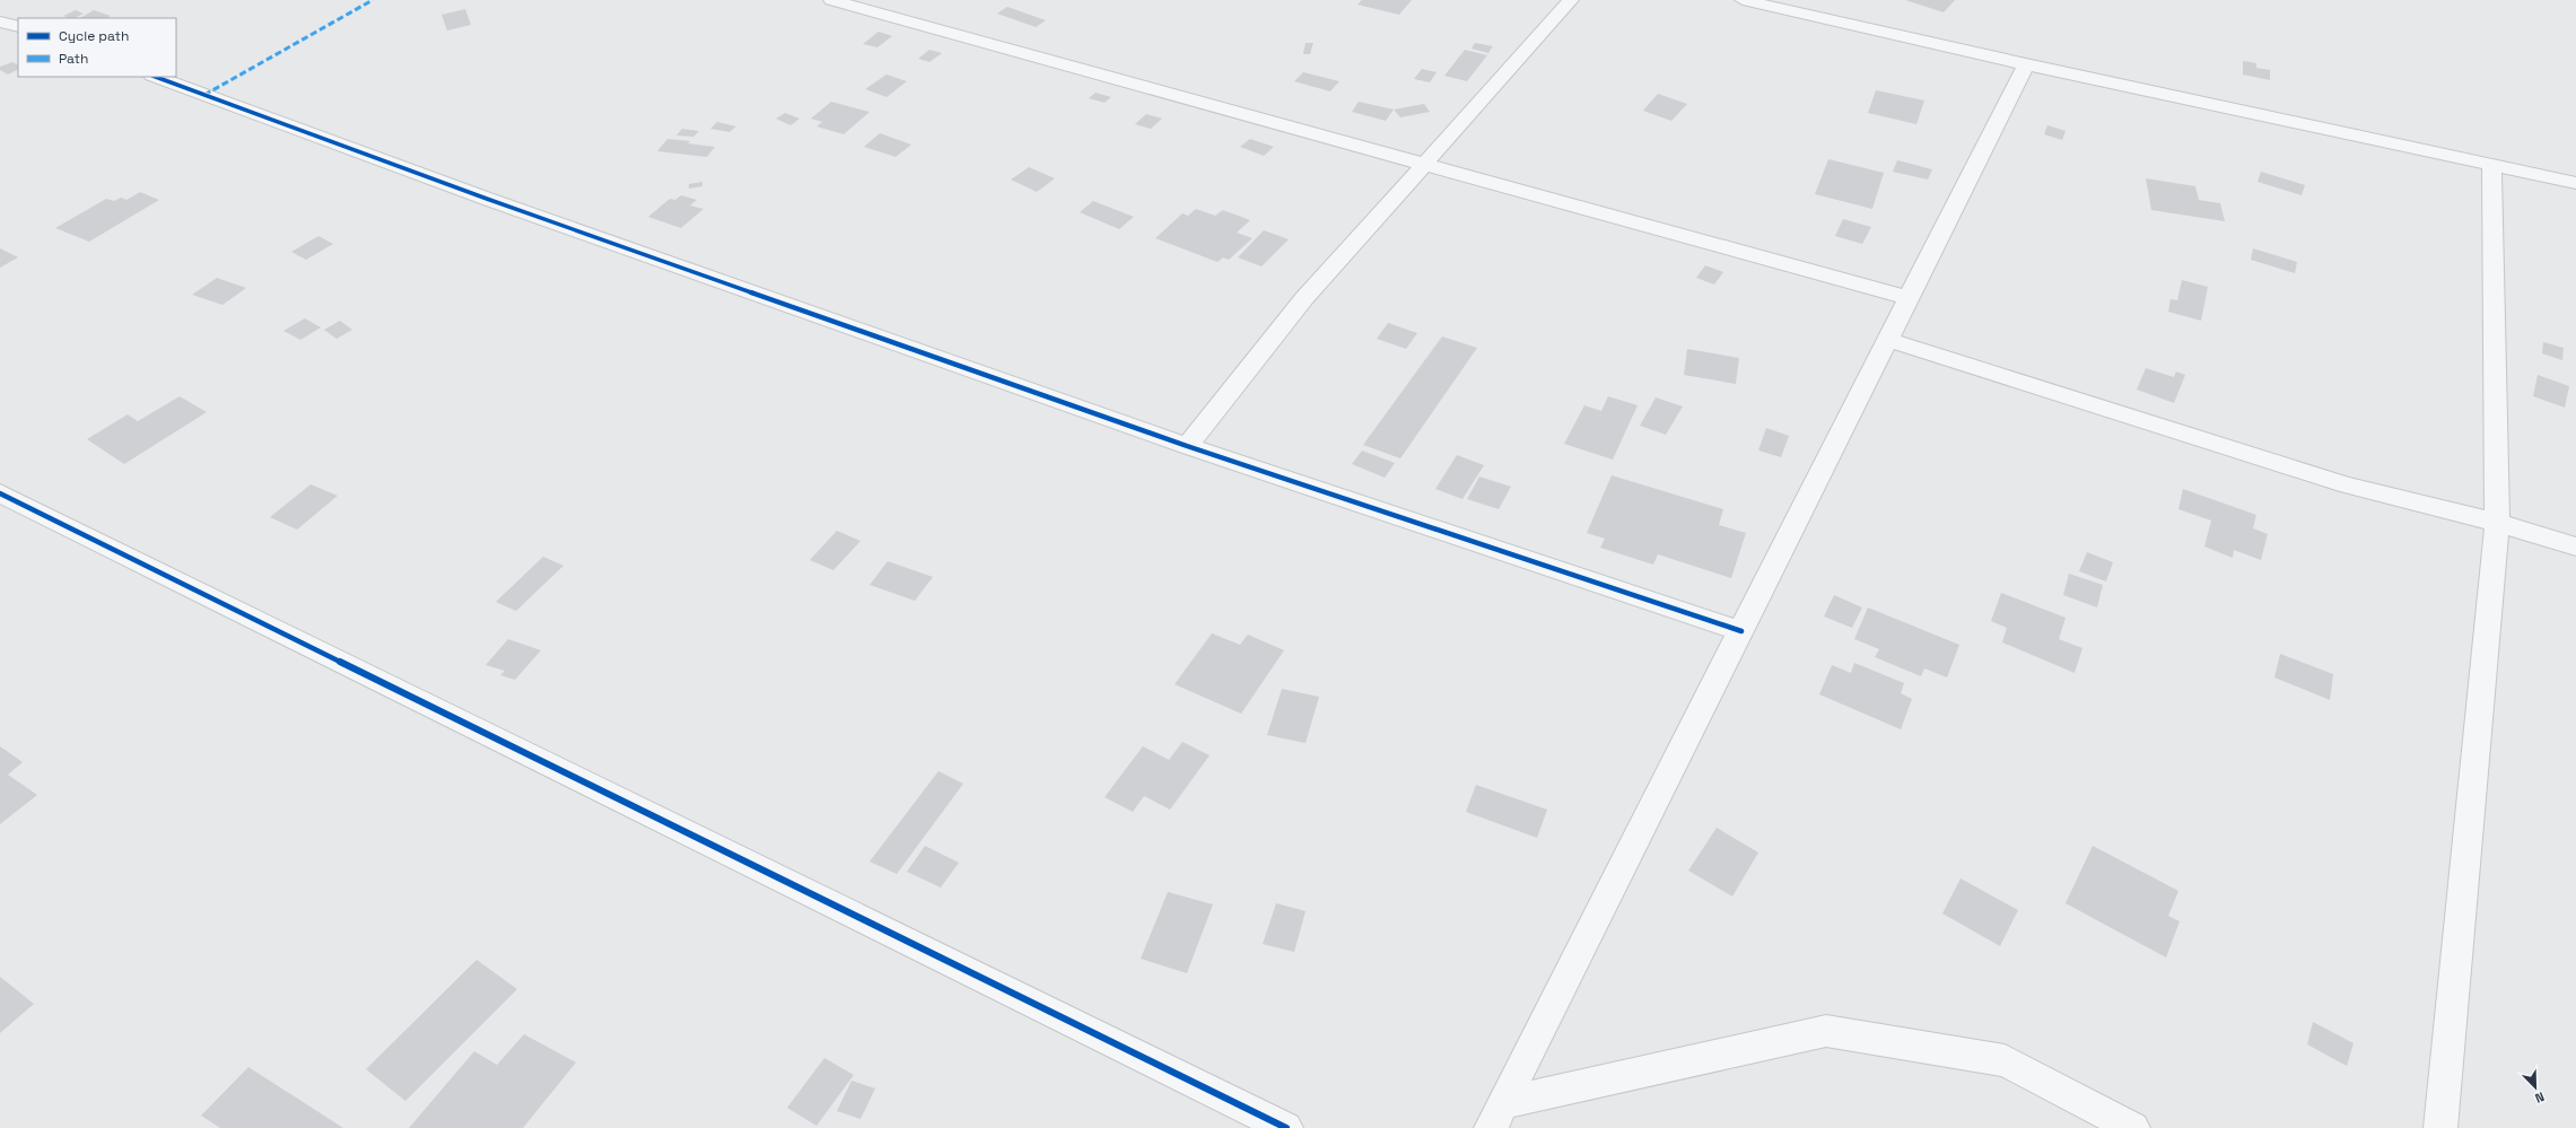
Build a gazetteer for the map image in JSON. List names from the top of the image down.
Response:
{
  "legend": ["Cycle path", "Path"],
  "north": "bottom right"
}
